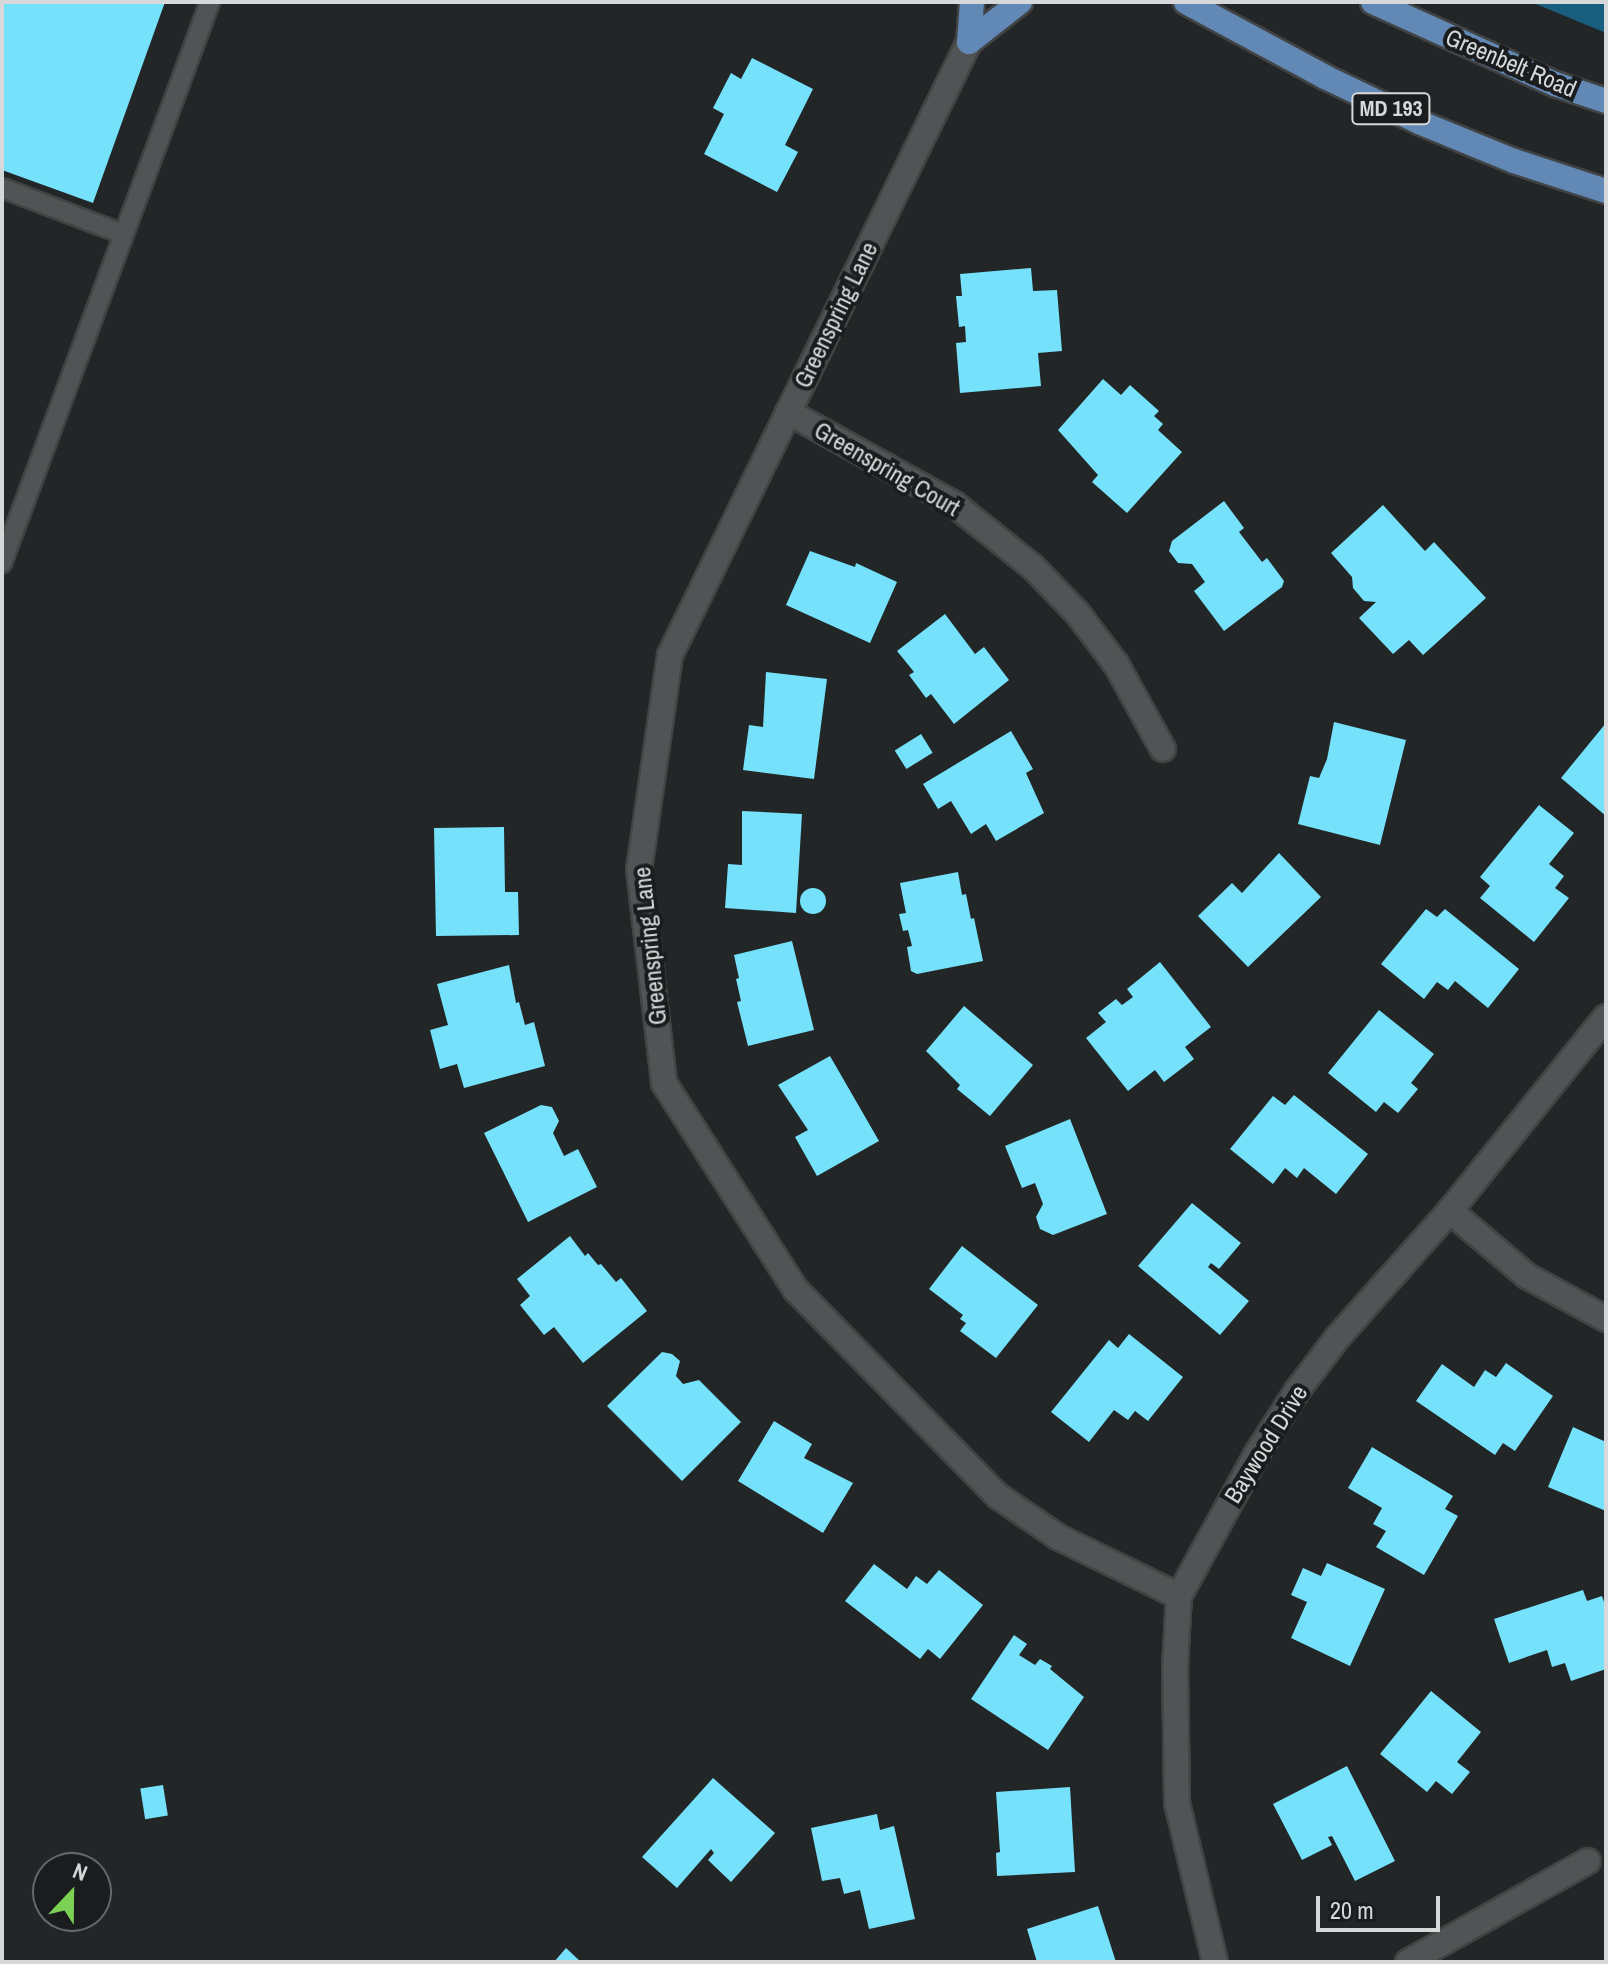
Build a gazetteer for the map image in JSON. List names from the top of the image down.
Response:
{
  "streets": {
    "main road": ["Greenbelt Road", "MD 193"],
    "street": ["Greenspring Lane", "Greenspring Court", "Baywood Drive"]
  },
  "crossings": [
    ["Greenspring Lane", "Greenspring Court"],
    ["Greenspring Lane", "Baywood Drive"]
  ],
  "scale_bar": "20 m",
  "north": "top"
}
